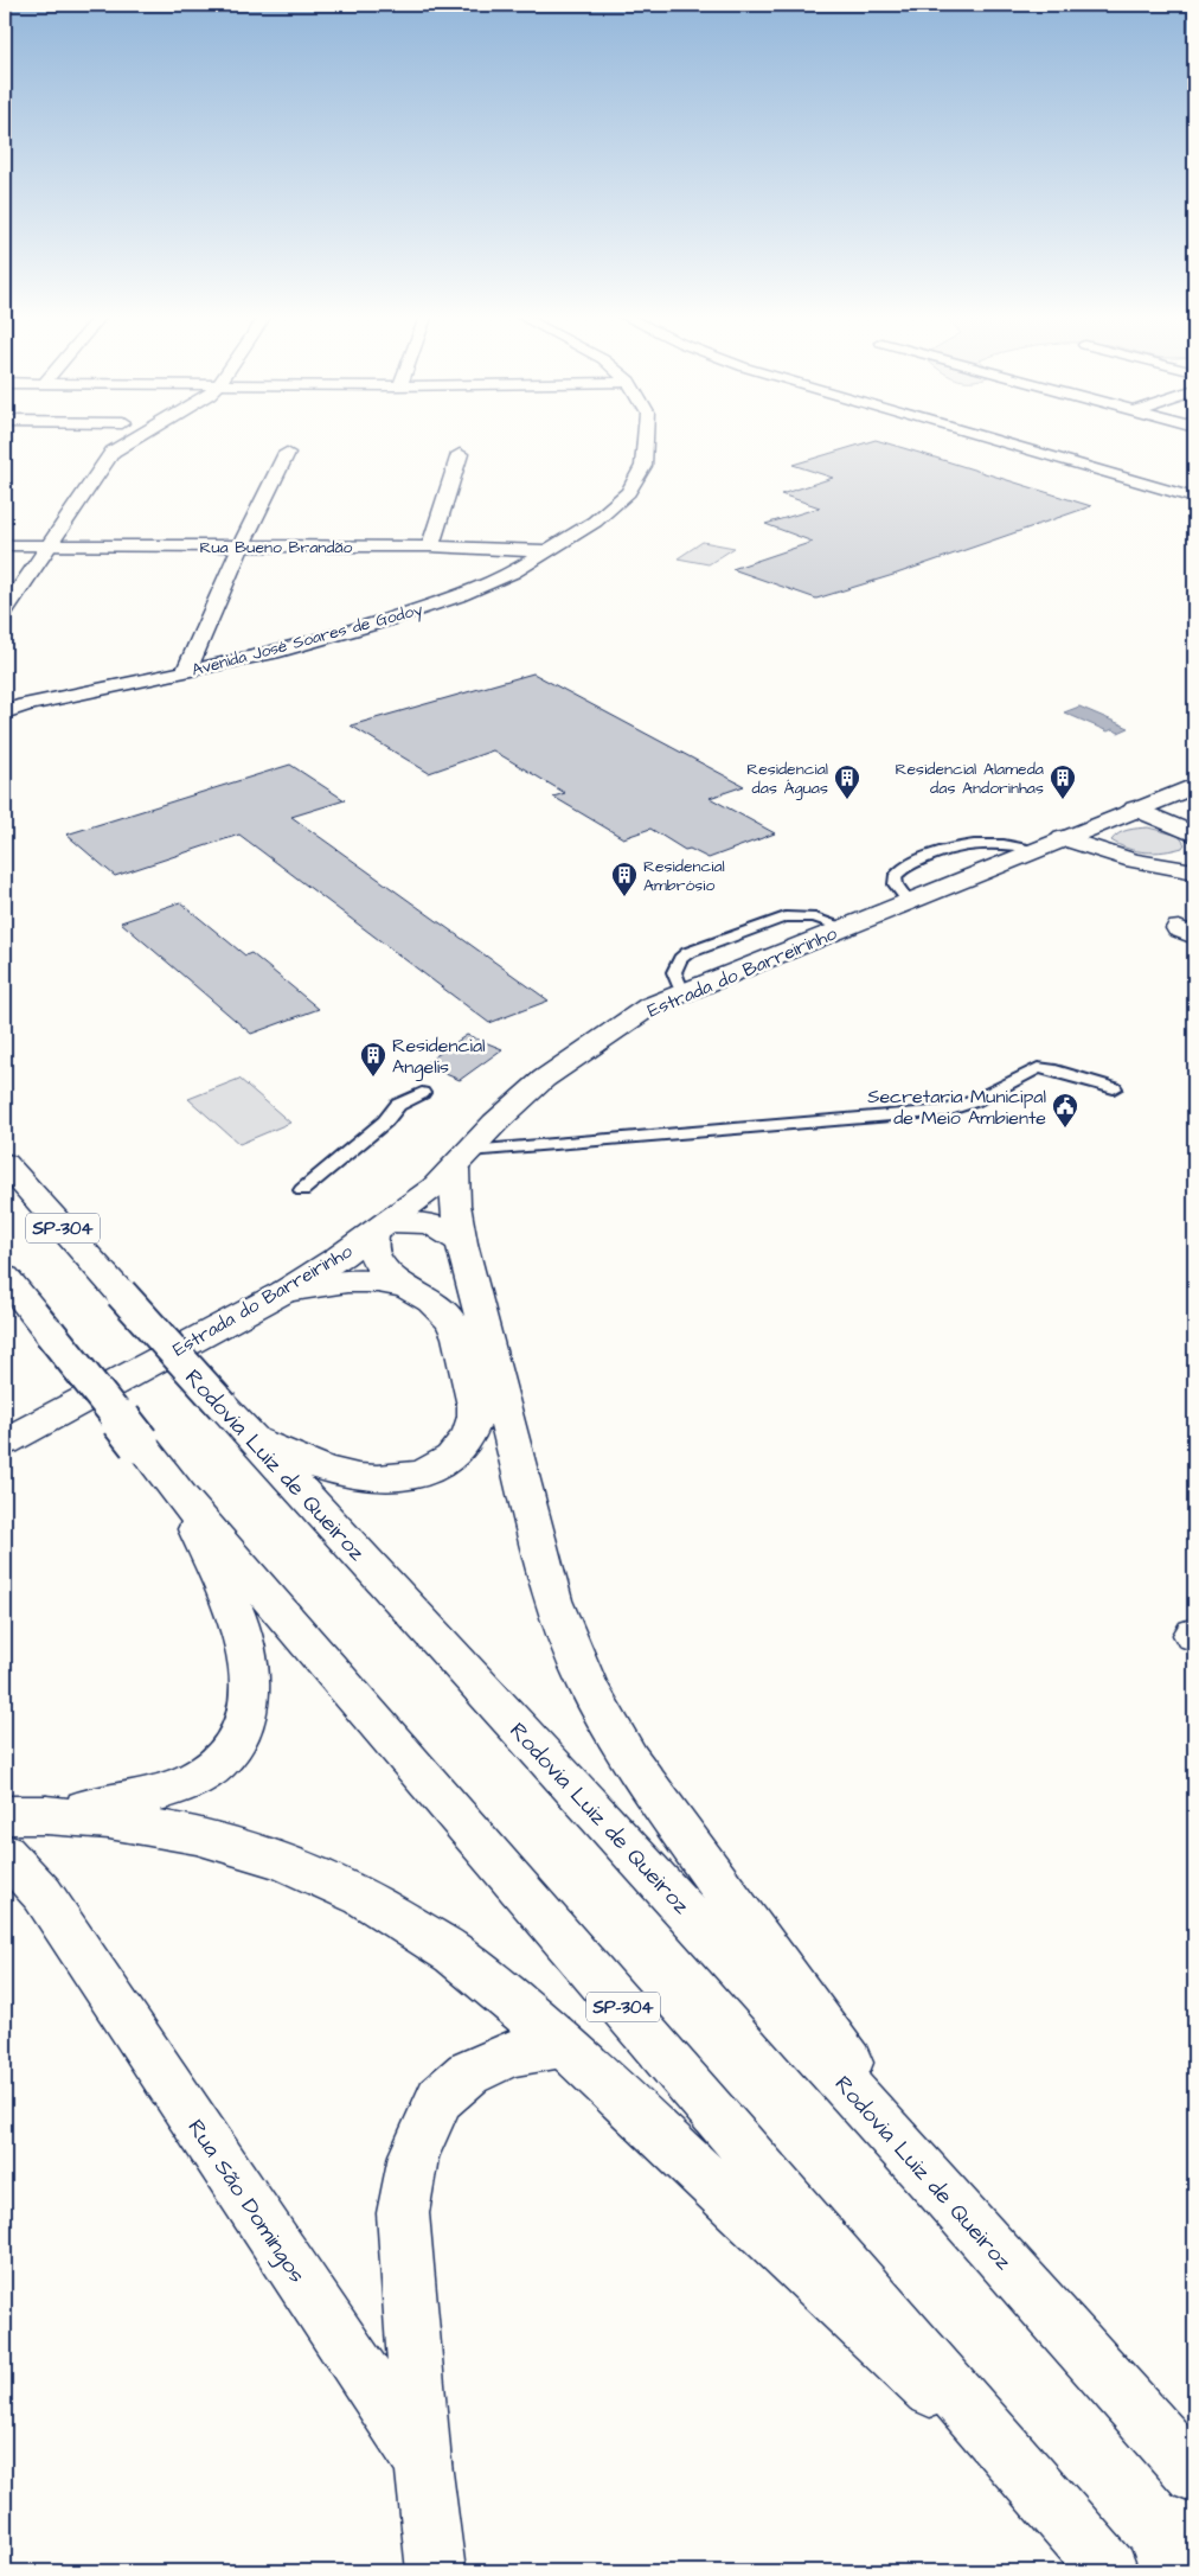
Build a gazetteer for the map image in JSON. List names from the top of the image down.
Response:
{
  "streets": {
    "main road": [
      "Rua Bueno Brandão",
      "Avenida José Soares de Godoy",
      "Estrada do Barreirinho",
      "SP-304",
      "Rodovia Luiz de Queiroz",
      "Rua São Domingos"
    ]
  },
  "crossings": [
    ["Rua Bueno Brandão", "Avenida José Soares de Godoy"]
  ],
  "places": {
    "building": [
      "Residencial das Águas",
      "Residencial Alameda das Andorinhas",
      "Residencial Ambrósio",
      "Residencial Angelis"
    ],
    "public building": ["Secretaria Municipal de Meio Ambiente"]
  }
}
